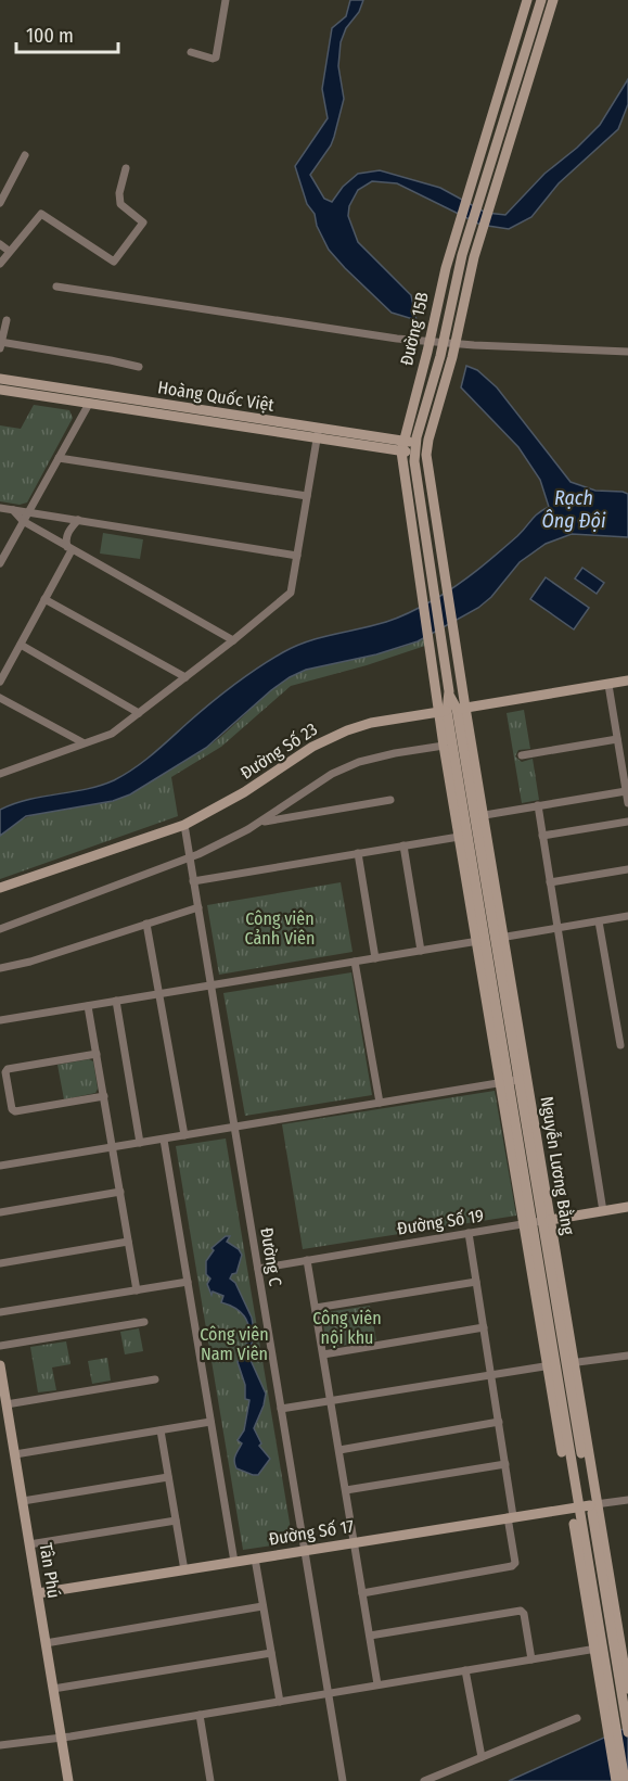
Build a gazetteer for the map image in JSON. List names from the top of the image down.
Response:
{
  "streets": {
    "main road": [
      "Đường 15B",
      "Hoàng Quốc Việt",
      "Đường Số 23",
      "Nguyễn Lương Bằng",
      "Đường Số 19",
      "Đường Số 17",
      "Tân Phú"
    ],
    "street": ["Đường C"]
  },
  "crossings": [
    ["Đường 15B", "Hoàng Quốc Việt"],
    ["Đường 15B", "Nguyễn Lương Bằng"],
    ["Hoàng Quốc Việt", "Nguyễn Lương Bằng"],
    ["Đường Số 23", "Nguyễn Lương Bằng"],
    ["Đường Số 23", "Đường C"],
    ["Nguyễn Lương Bằng", "Đường Số 19"],
    ["Nguyễn Lương Bằng", "Đường Số 17"],
    ["Đường Số 19", "Đường C"],
    ["Đường C", "Đường Số 17"],
    ["Đường Số 17", "Tân Phú"]
  ],
  "water": ["Rạch Ông Đội"],
  "parks": ["Công viên Cảnh Viên", "Công viên nội khu", "Công viên Nam Viên"],
  "scale_bar": "100 m"
}
